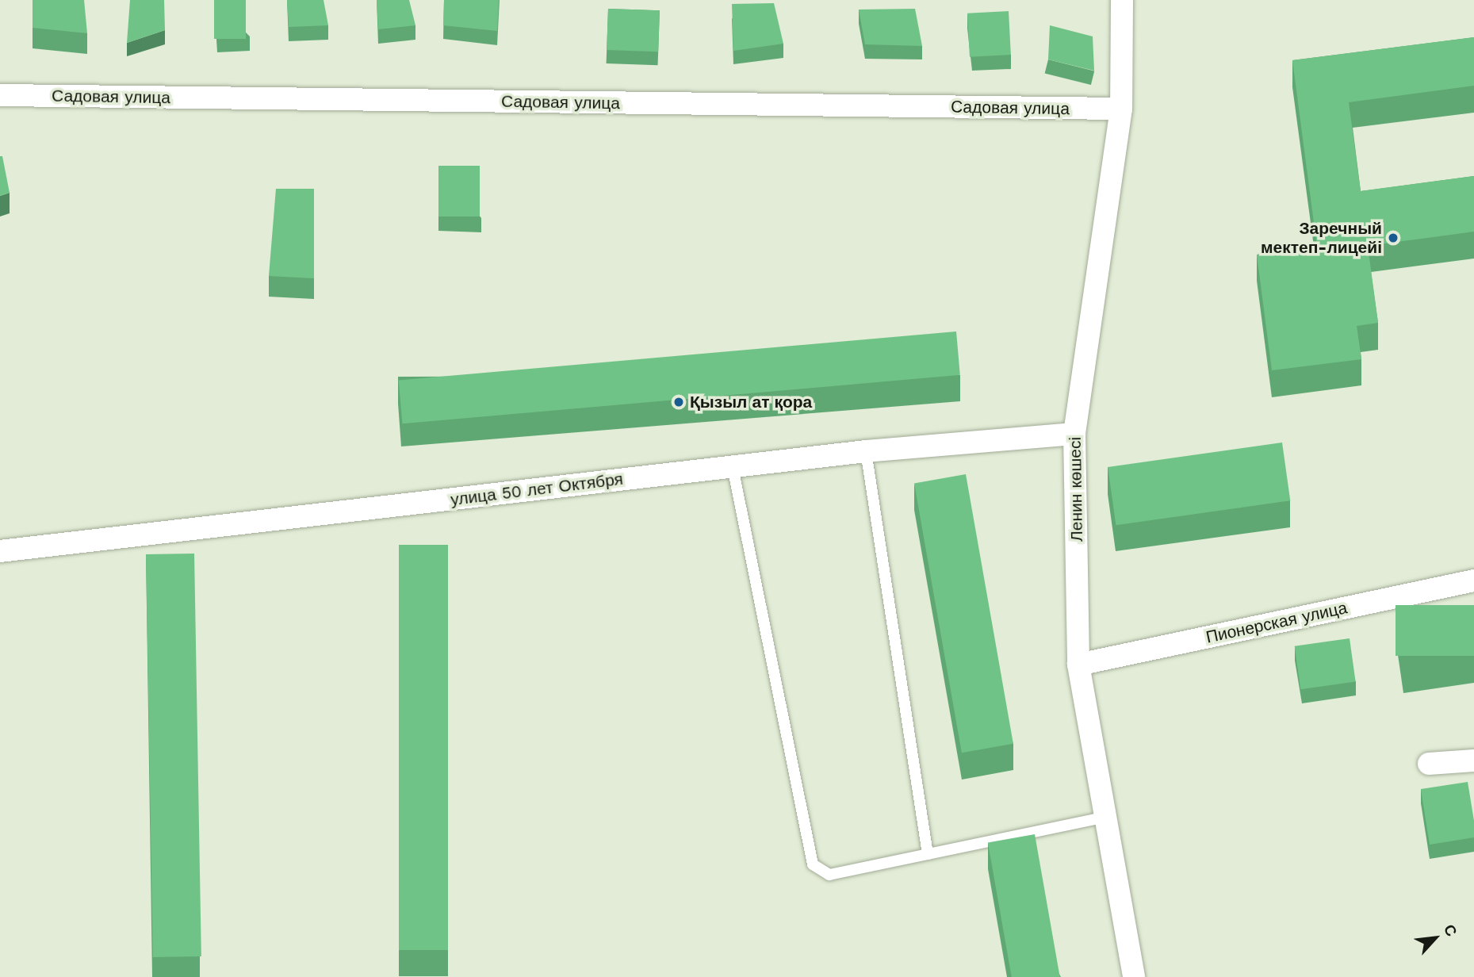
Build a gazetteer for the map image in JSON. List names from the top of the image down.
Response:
{
  "streets": {
    "street": [
      "Садовая улица",
      "улица 50 лет Октября",
      "Ленин көшесі",
      "Пионерская улица"
    ]
  },
  "crossings": [
    ["Садовая улица", "Ленин көшесі"],
    ["улица 50 лет Октября", "Ленин көшесі"],
    ["Ленин көшесі", "Пионерская улица"]
  ],
  "places": ["Заречный мектеп-лицейі", "Қызыл ат қора"],
  "north": "top right"
}
